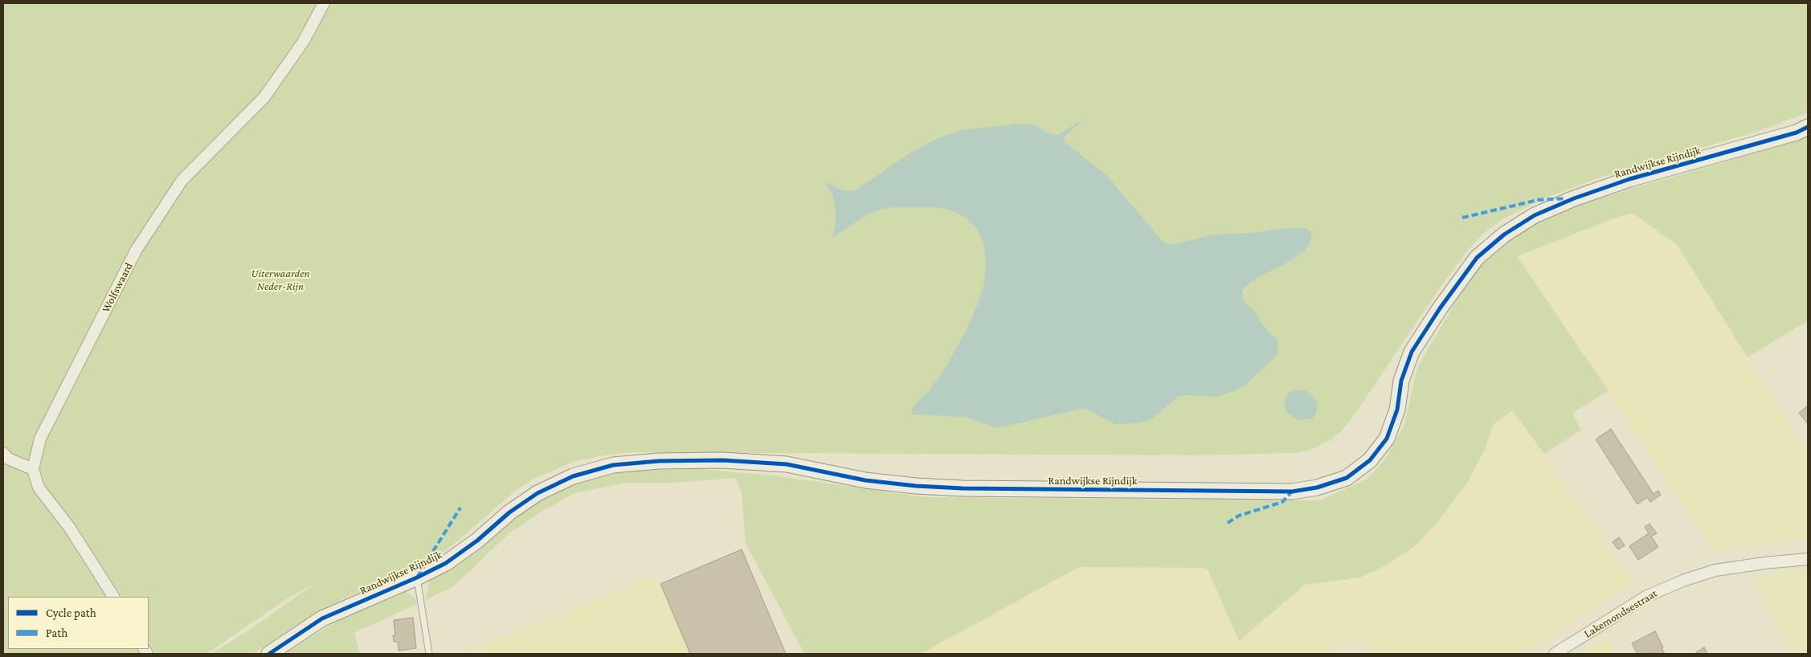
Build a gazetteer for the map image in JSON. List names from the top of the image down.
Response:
{
  "streets": {
    "street": ["Randwijkse Rijndijk", "Wolfswaard", "Lakemondsestraat"]
  },
  "parks": ["Uiterwaarden Neder-Rijn"],
  "legend": ["Cycle path", "Path"]
}
